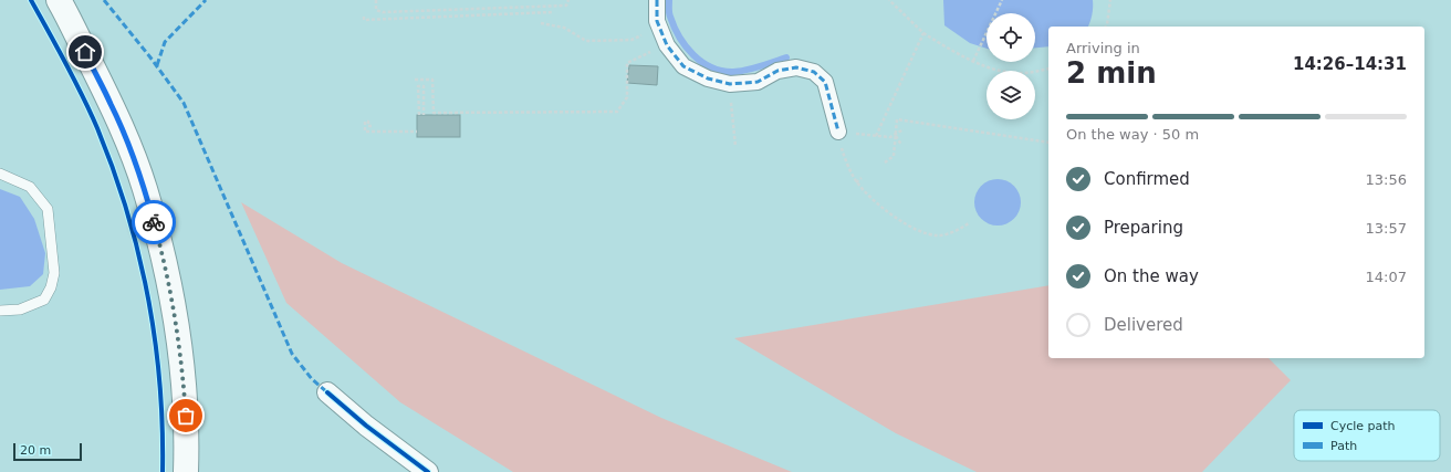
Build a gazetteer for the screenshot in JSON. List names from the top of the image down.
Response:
{
  "legend": ["Cycle path", "Path"],
  "scale_bar": "20 m",
  "page": {
    "heading": ["2 min", "Arriving in", "14:26–14:31"],
    "bar": "On the way · 50 m",
    "list": [
      ["Confirmed", "13:56"],
      ["Preparing", "13:57"],
      ["On the way", "14:07"],
      "Delivered"
    ],
    "scale": "20 m"
  }
}
